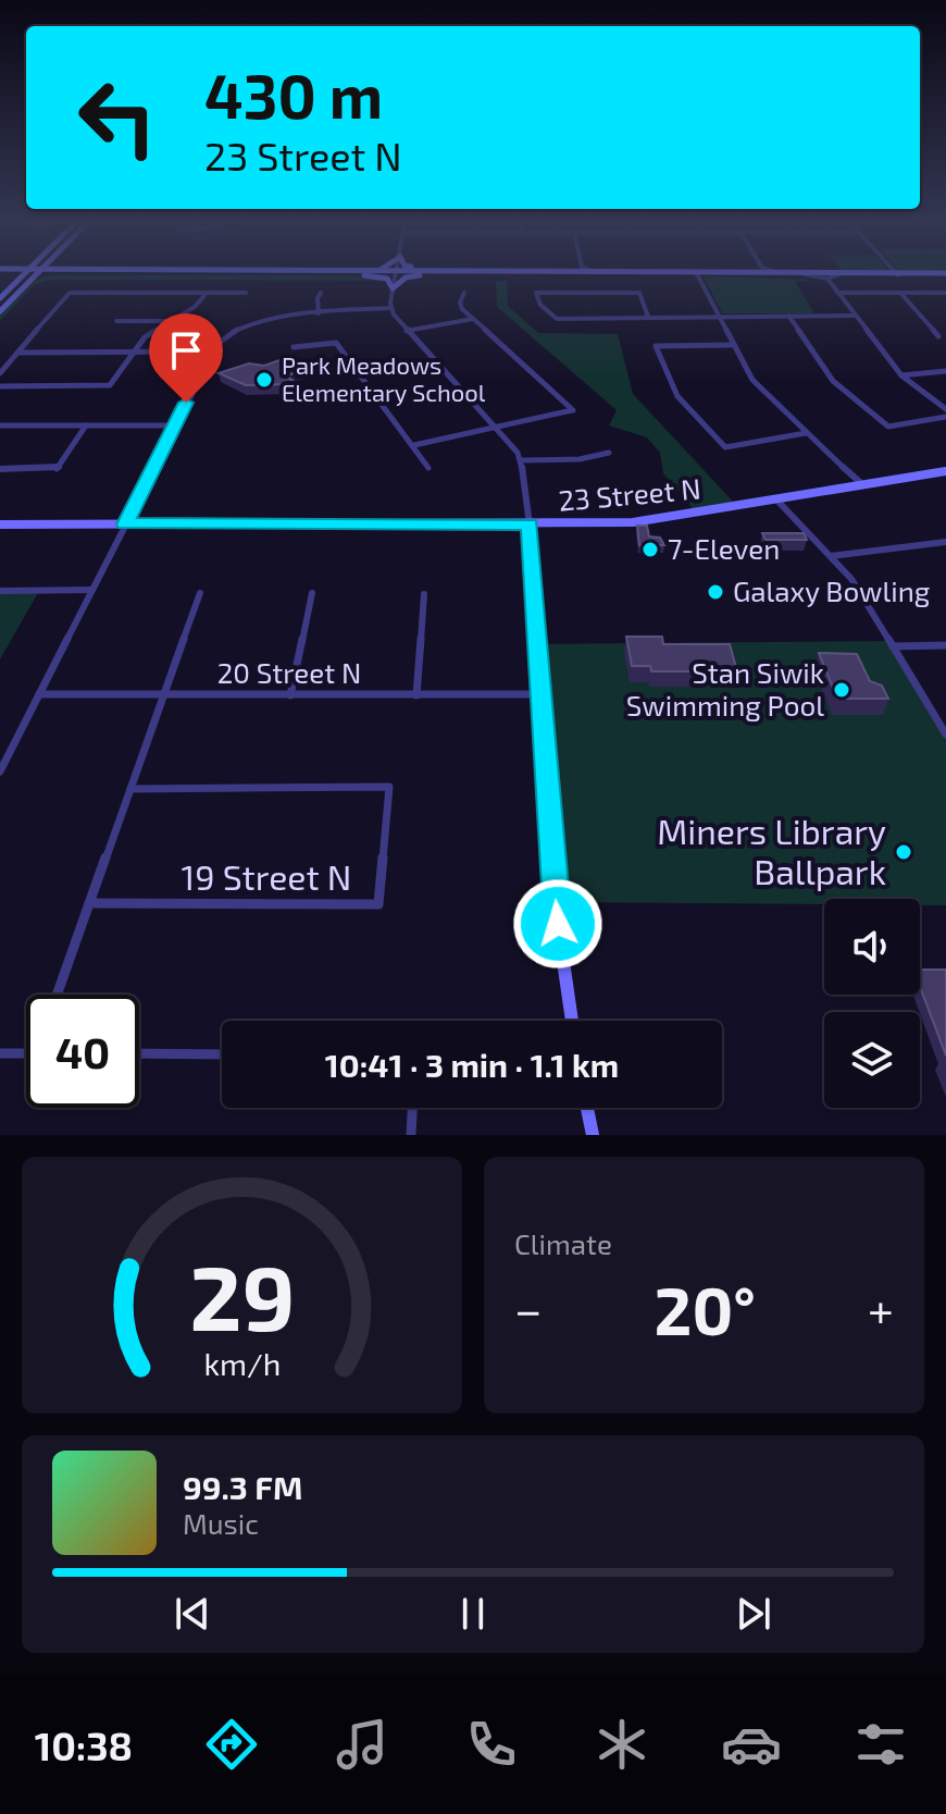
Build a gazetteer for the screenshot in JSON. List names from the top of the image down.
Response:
{
  "streets": {
    "main road": ["23 Street N"],
    "street": ["20 Street N", "19 Street N"]
  },
  "places": [
    "Park Meadows Elementary School",
    "7-Eleven",
    "Galaxy Bowling",
    "Stan Siwik Swimming Pool",
    "Miners Library Ballpark"
  ],
  "page": {
    "turn": ["430 m", "23 Street N"],
    "limit": "40",
    "trip": "10:41 · 3 min · 1.1 km",
    "tile": "Climate",
    "heat": ["−", "20°", "+"],
    "song": ["99.3 FM", "Music"],
    "tabs": "10:38",
    "gauge": ["29", "km/h"]
  }
}
